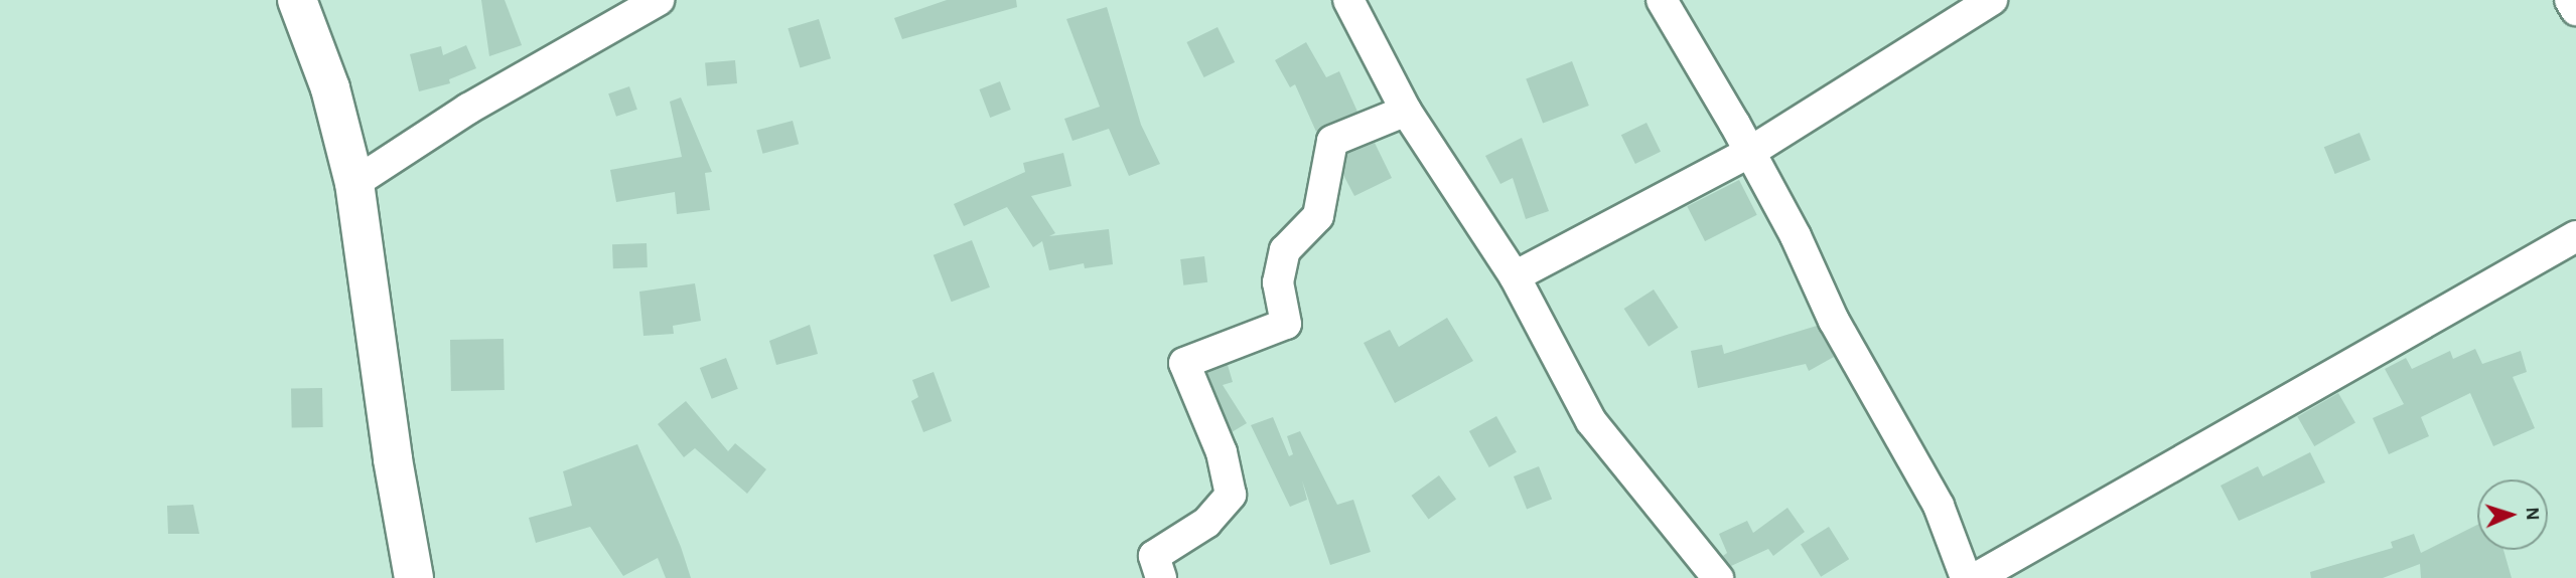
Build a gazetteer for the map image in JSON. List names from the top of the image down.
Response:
{
  "north": "right"
}
